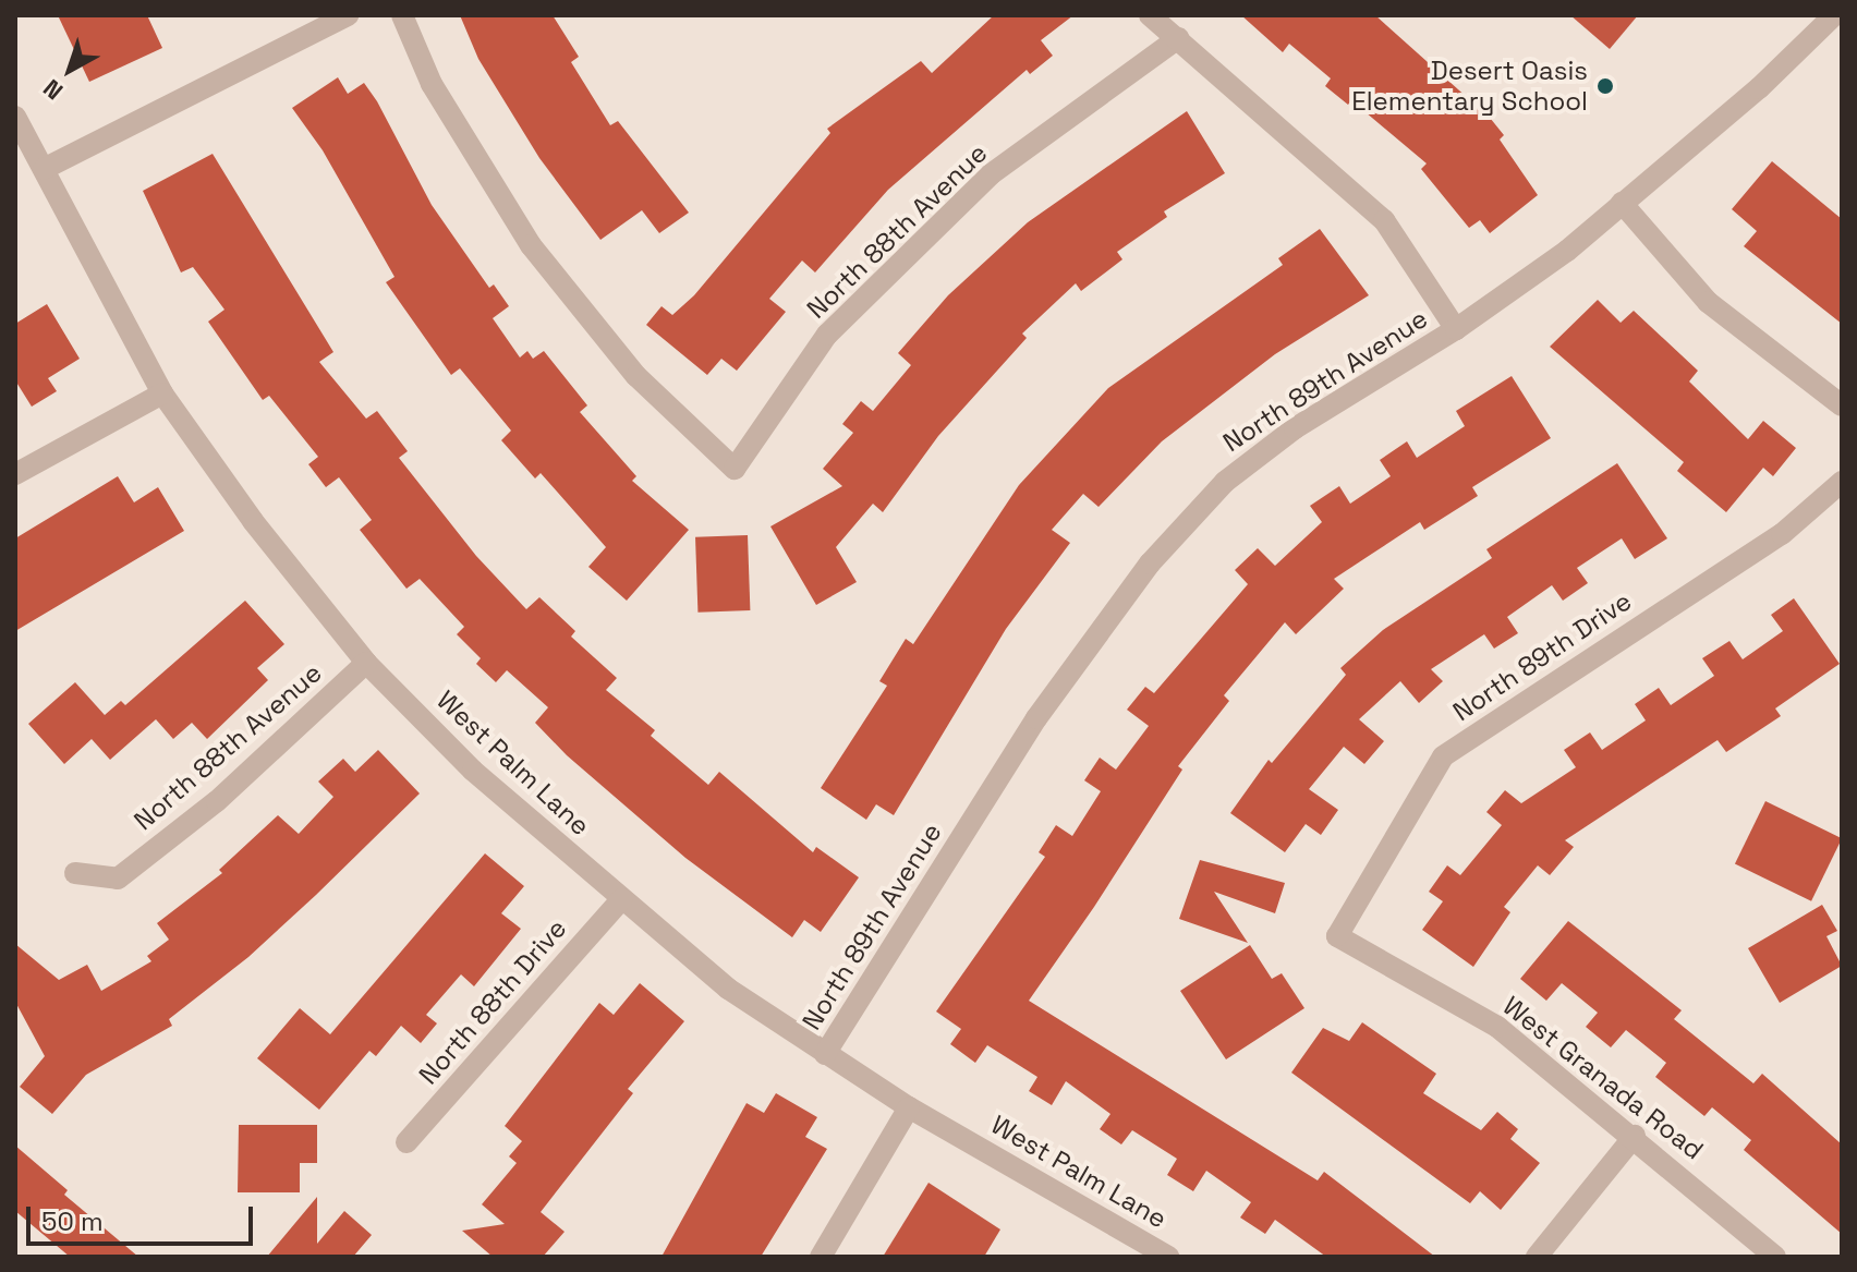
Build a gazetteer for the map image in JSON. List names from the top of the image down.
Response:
{
  "streets": {
    "street": [
      "North 88th Avenue",
      "North 89th Avenue",
      "North 89th Drive",
      "West Palm Lane",
      "North 88th Drive",
      "West Granada Road"
    ]
  },
  "crossings": [
    ["North 88th Avenue", "West Palm Lane"],
    ["North 89th Avenue", "West Palm Lane"],
    ["North 89th Drive", "West Granada Road"],
    ["West Palm Lane", "North 88th Drive"]
  ],
  "places": ["Desert Oasis Elementary School"],
  "scale_bar": "50 m",
  "north": "bottom left"
}
